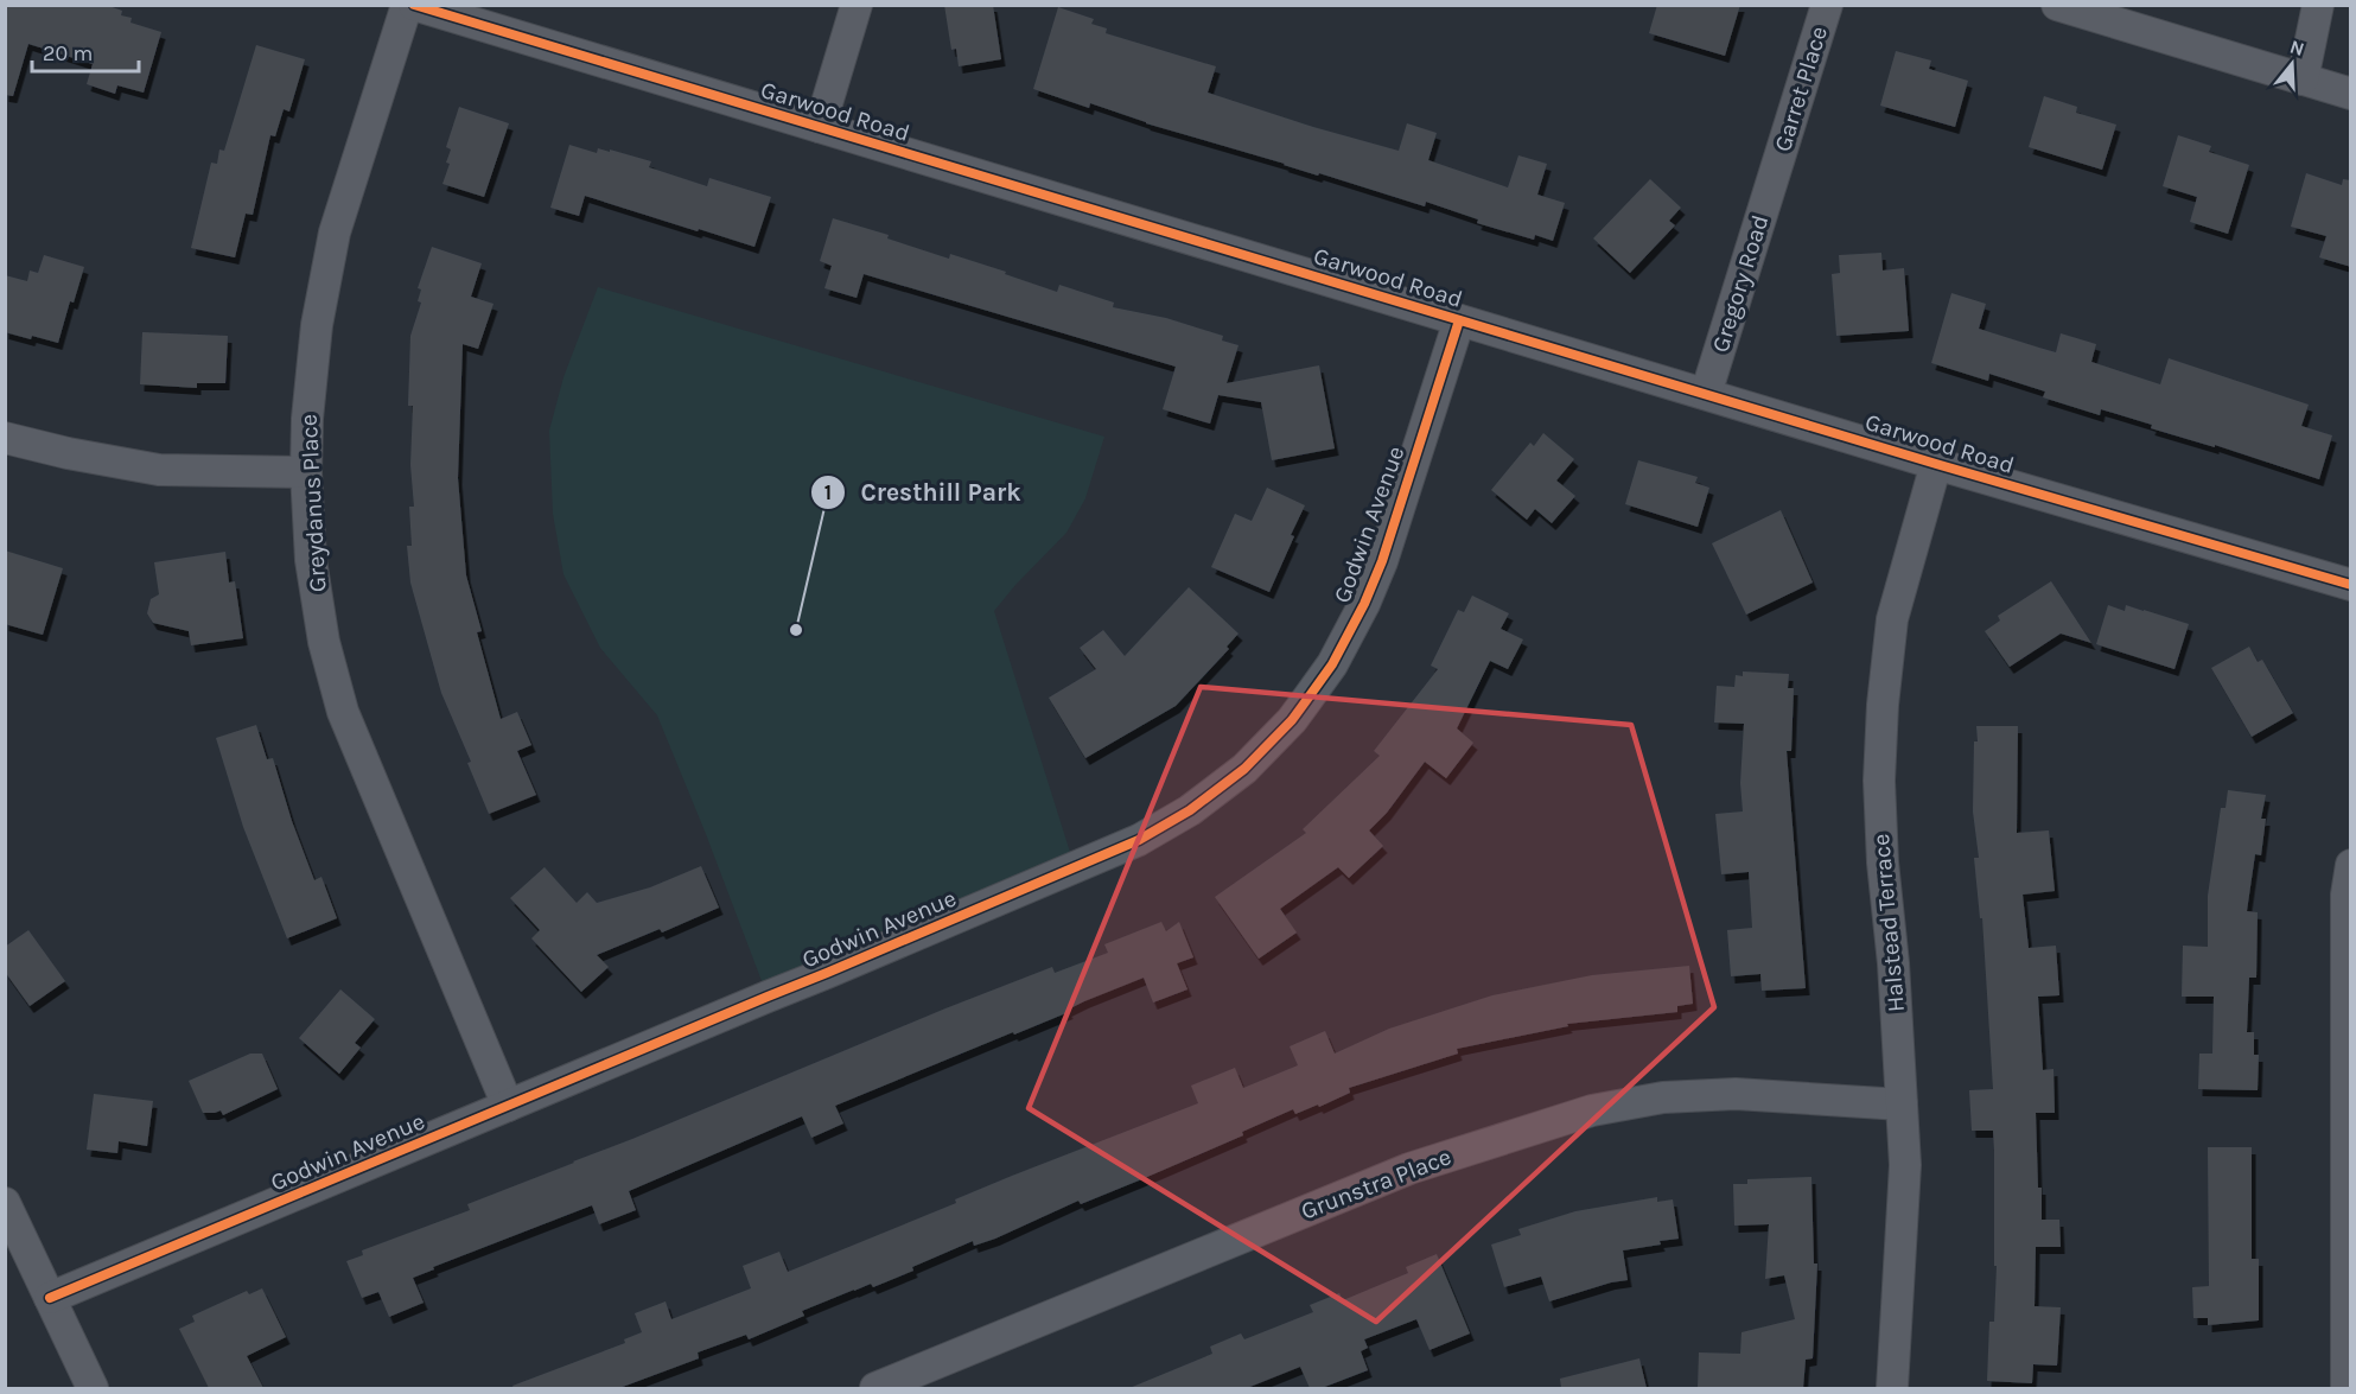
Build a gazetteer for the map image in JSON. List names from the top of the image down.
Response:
{
  "streets": {
    "street": [
      "Garret Place",
      "Garwood Road",
      "Gregory Road",
      "Greydanus Place",
      "Godwin Avenue",
      "Halstead Terrace",
      "Grunstra Place"
    ]
  },
  "crossings": [
    ["Garret Place", "Gregory Road"],
    ["Garwood Road", "Gregory Road"],
    ["Garwood Road", "Godwin Avenue"],
    ["Garwood Road", "Halstead Terrace"],
    ["Greydanus Place", "Godwin Avenue"],
    ["Halstead Terrace", "Grunstra Place"]
  ],
  "places": ["Cresthill Park"],
  "scale_bar": "20 m",
  "north": "top"
}
